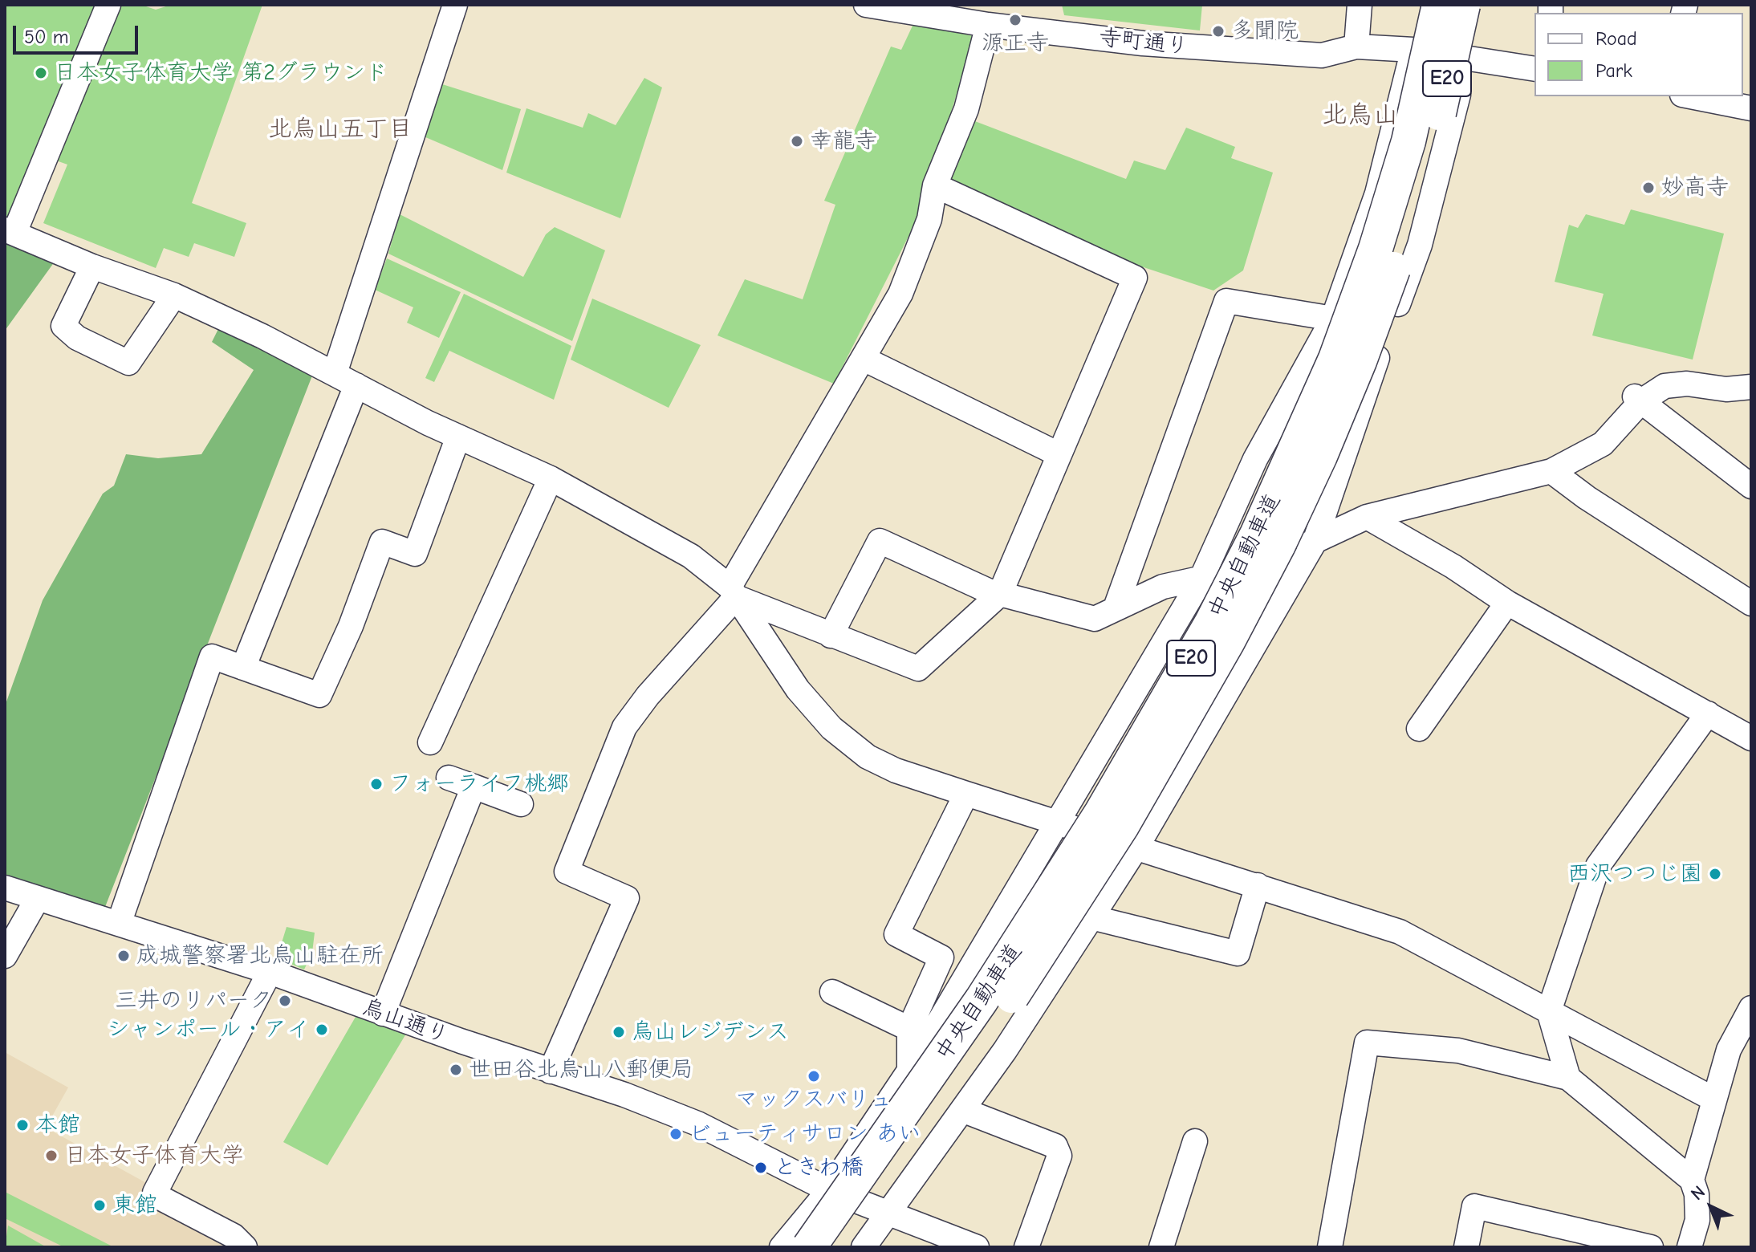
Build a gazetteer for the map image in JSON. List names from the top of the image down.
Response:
{
  "streets": {
    "highway": ["E20", "中央自動車道"],
    "street": ["寺町通り", "烏山通り"]
  },
  "districts": ["北烏山", "北烏山五丁目"],
  "places": [
    "源正寺",
    "多聞院",
    "日本女子体育大学 第2グラウンド",
    "幸龍寺",
    "妙高寺",
    "フォーライフ桃郷",
    "西沢つつじ園",
    "成城警察署北烏山駐在所",
    "三井のリパーク",
    "シャンポール・アイ",
    "烏山レジデンス",
    "世田谷北烏山八郵便局",
    "マックスバリュ",
    "本館",
    "ビューティサロン あい",
    "日本女子体育大学",
    "ときわ橋",
    "東館"
  ],
  "legend": ["Road", "Park"],
  "scale_bar": "50 m",
  "north": "top left"
}
